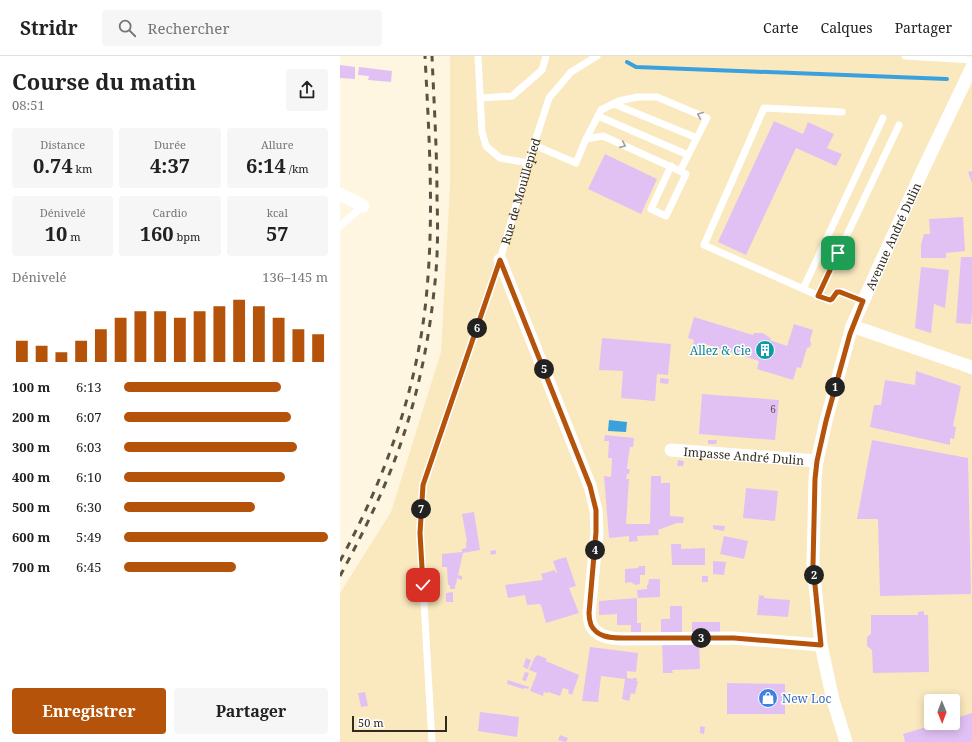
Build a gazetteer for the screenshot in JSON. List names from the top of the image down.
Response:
{
  "streets": {
    "street": ["Rue de Mouillepied", "Avenue André Dulin", "Impasse André Dulin"]
  },
  "crossings": [
    ["Rue de Mouillepied", "Avenue André Dulin"],
    ["Avenue André Dulin", "Impasse André Dulin"]
  ],
  "places": {
    "building": ["Allez & Cie"],
    "shop": ["New Loc"]
  },
  "house_numbers": ["6"],
  "scale_bar": "50 m",
  "north": "bottom",
  "page": {
    "header": "Stridr",
    "search": "Rechercher",
    "nav": ["Carte", "Calques", "Partager"],
    "heading": ["Course du matin", "08:51"],
    "stats": [
      ["Distance", "0.74 km"],
      ["Durée", "4:37"],
      ["Allure", "6:14 /km"],
      ["Dénivelé", "10 m"],
      ["Cardio", "160 bpm"],
      ["kcal", "57"]
    ],
    "chart": ["Dénivelé", "136–145 m"],
    "pins": [
      "6",
      "5",
      "1",
      "7",
      "4",
      "2",
      "3"
    ],
    "list": [
      {
        "name": "100 m",
        "note": "6:13"
      },
      {
        "name": "200 m",
        "note": "6:07"
      },
      {
        "name": "300 m",
        "note": "6:03"
      },
      {
        "name": "400 m",
        "note": "6:10"
      },
      {
        "name": "500 m",
        "note": "6:30"
      },
      {
        "name": "600 m",
        "note": "5:49"
      },
      {
        "name": "700 m",
        "note": "6:45"
      }
    ],
    "buttons": ["Enregistrer", "Partager"],
    "scale": "50 m"
  }
}
